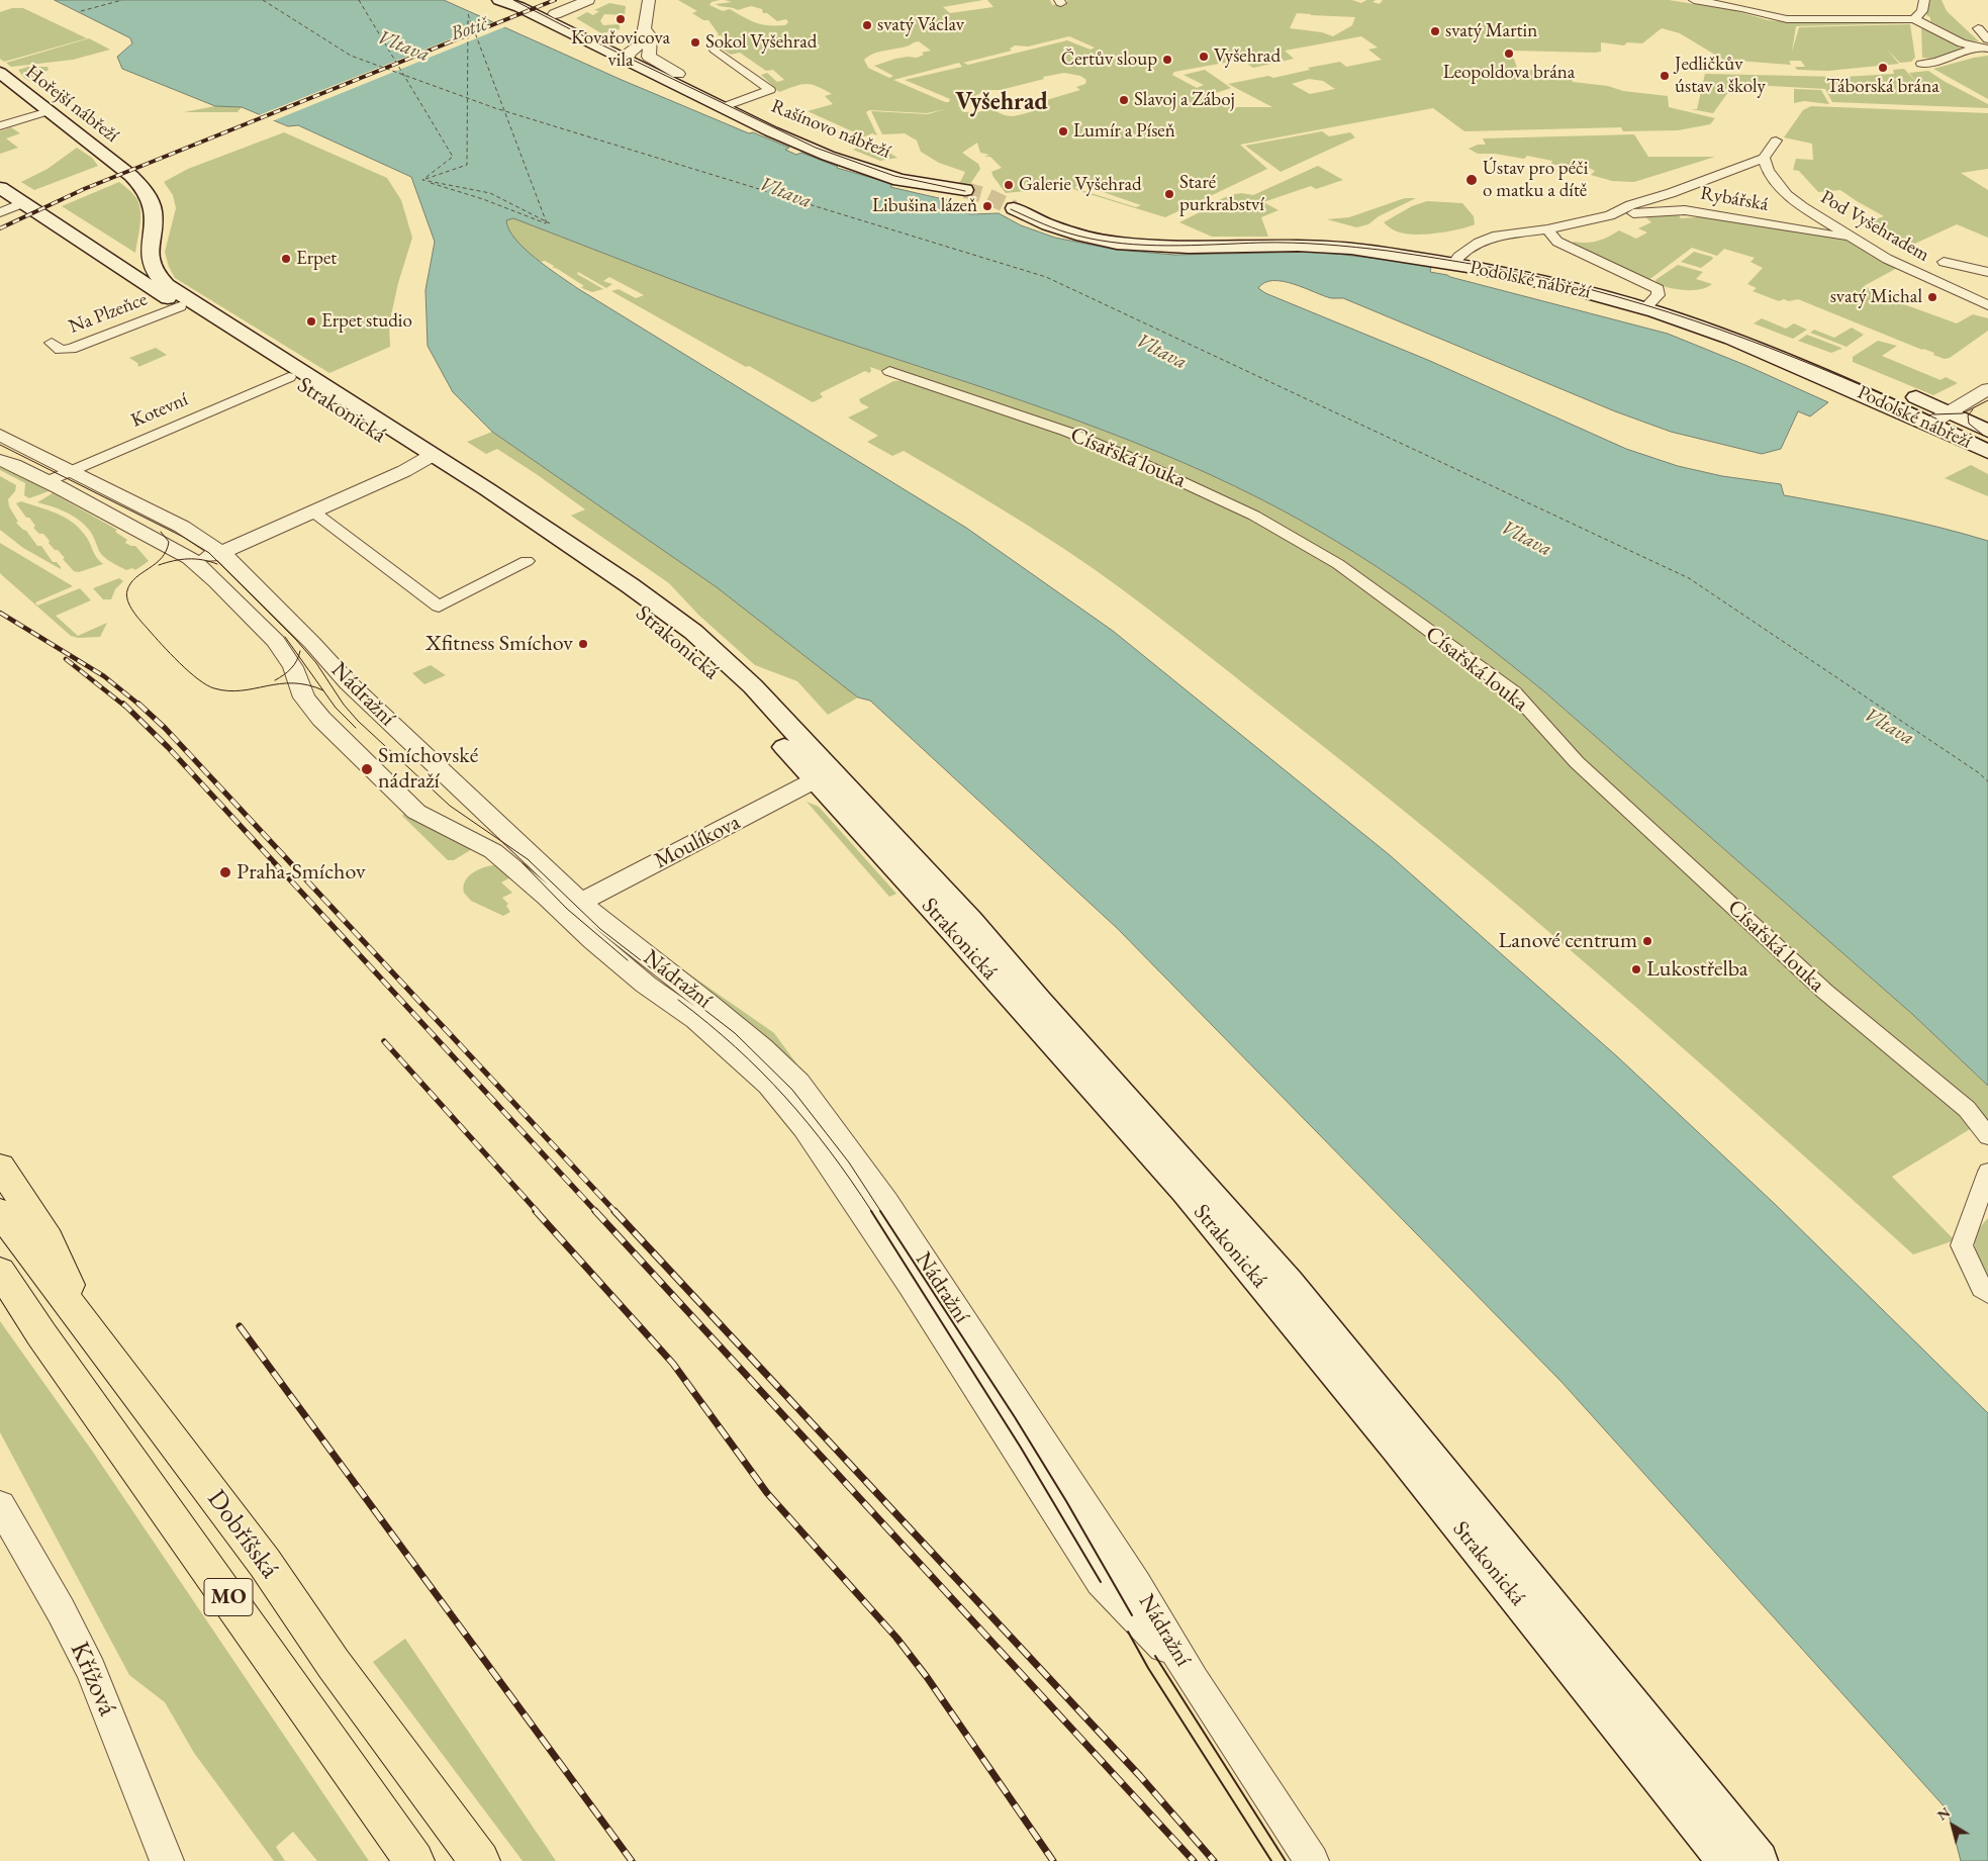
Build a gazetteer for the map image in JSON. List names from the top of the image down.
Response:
{
  "streets": {
    "highway": ["Dobříšská", "MO"],
    "main road": [
      "Hořejší nábřeží",
      "Rašínovo nábřeží",
      "Podolské nábřeží",
      "Strakonická"
    ],
    "street": [
      "Rybářská",
      "Pod Vyšehradem",
      "Na Plzeňce",
      "Kotevní",
      "Císařská louka",
      "Nádražní",
      "Moulíkova",
      "Křížová"
    ]
  },
  "crossings": [
    ["Hořejší nábřeží", "Strakonická"],
    ["Rybářská", "Pod Vyšehradem"],
    ["Na Plzeňce", "Strakonická"],
    ["Kotevní", "Strakonická"],
    ["Kotevní", "Nádražní"],
    ["Strakonická", "Moulíkova"],
    ["Nádražní", "Moulíkova"]
  ],
  "districts": ["Vyšehrad"],
  "water": ["Botič", "Vltava"],
  "places": [
    "Kovařovicova vila",
    "svatý Václav",
    "svatý Martin",
    "Sokol Vyšehrad",
    "Leopoldova brána",
    "Vyšehrad",
    "Čertův sloup",
    "Táborská brána",
    "Jedličkův ústav a školy",
    "Slavoj a Záboj",
    "Lumír a Píseň",
    "Ústav pro péči o matku a dítě",
    "Galerie Vyšehrad",
    "Staré purkrabství",
    "Libušina lázeň",
    "Erpet",
    "svatý Michal",
    "Erpet studio",
    "Xfitness Smíchov",
    "Smíchovské nádraží",
    "Praha-Smíchov",
    "Lanové centrum",
    "Lukostřelba"
  ],
  "north": "top left"
}
